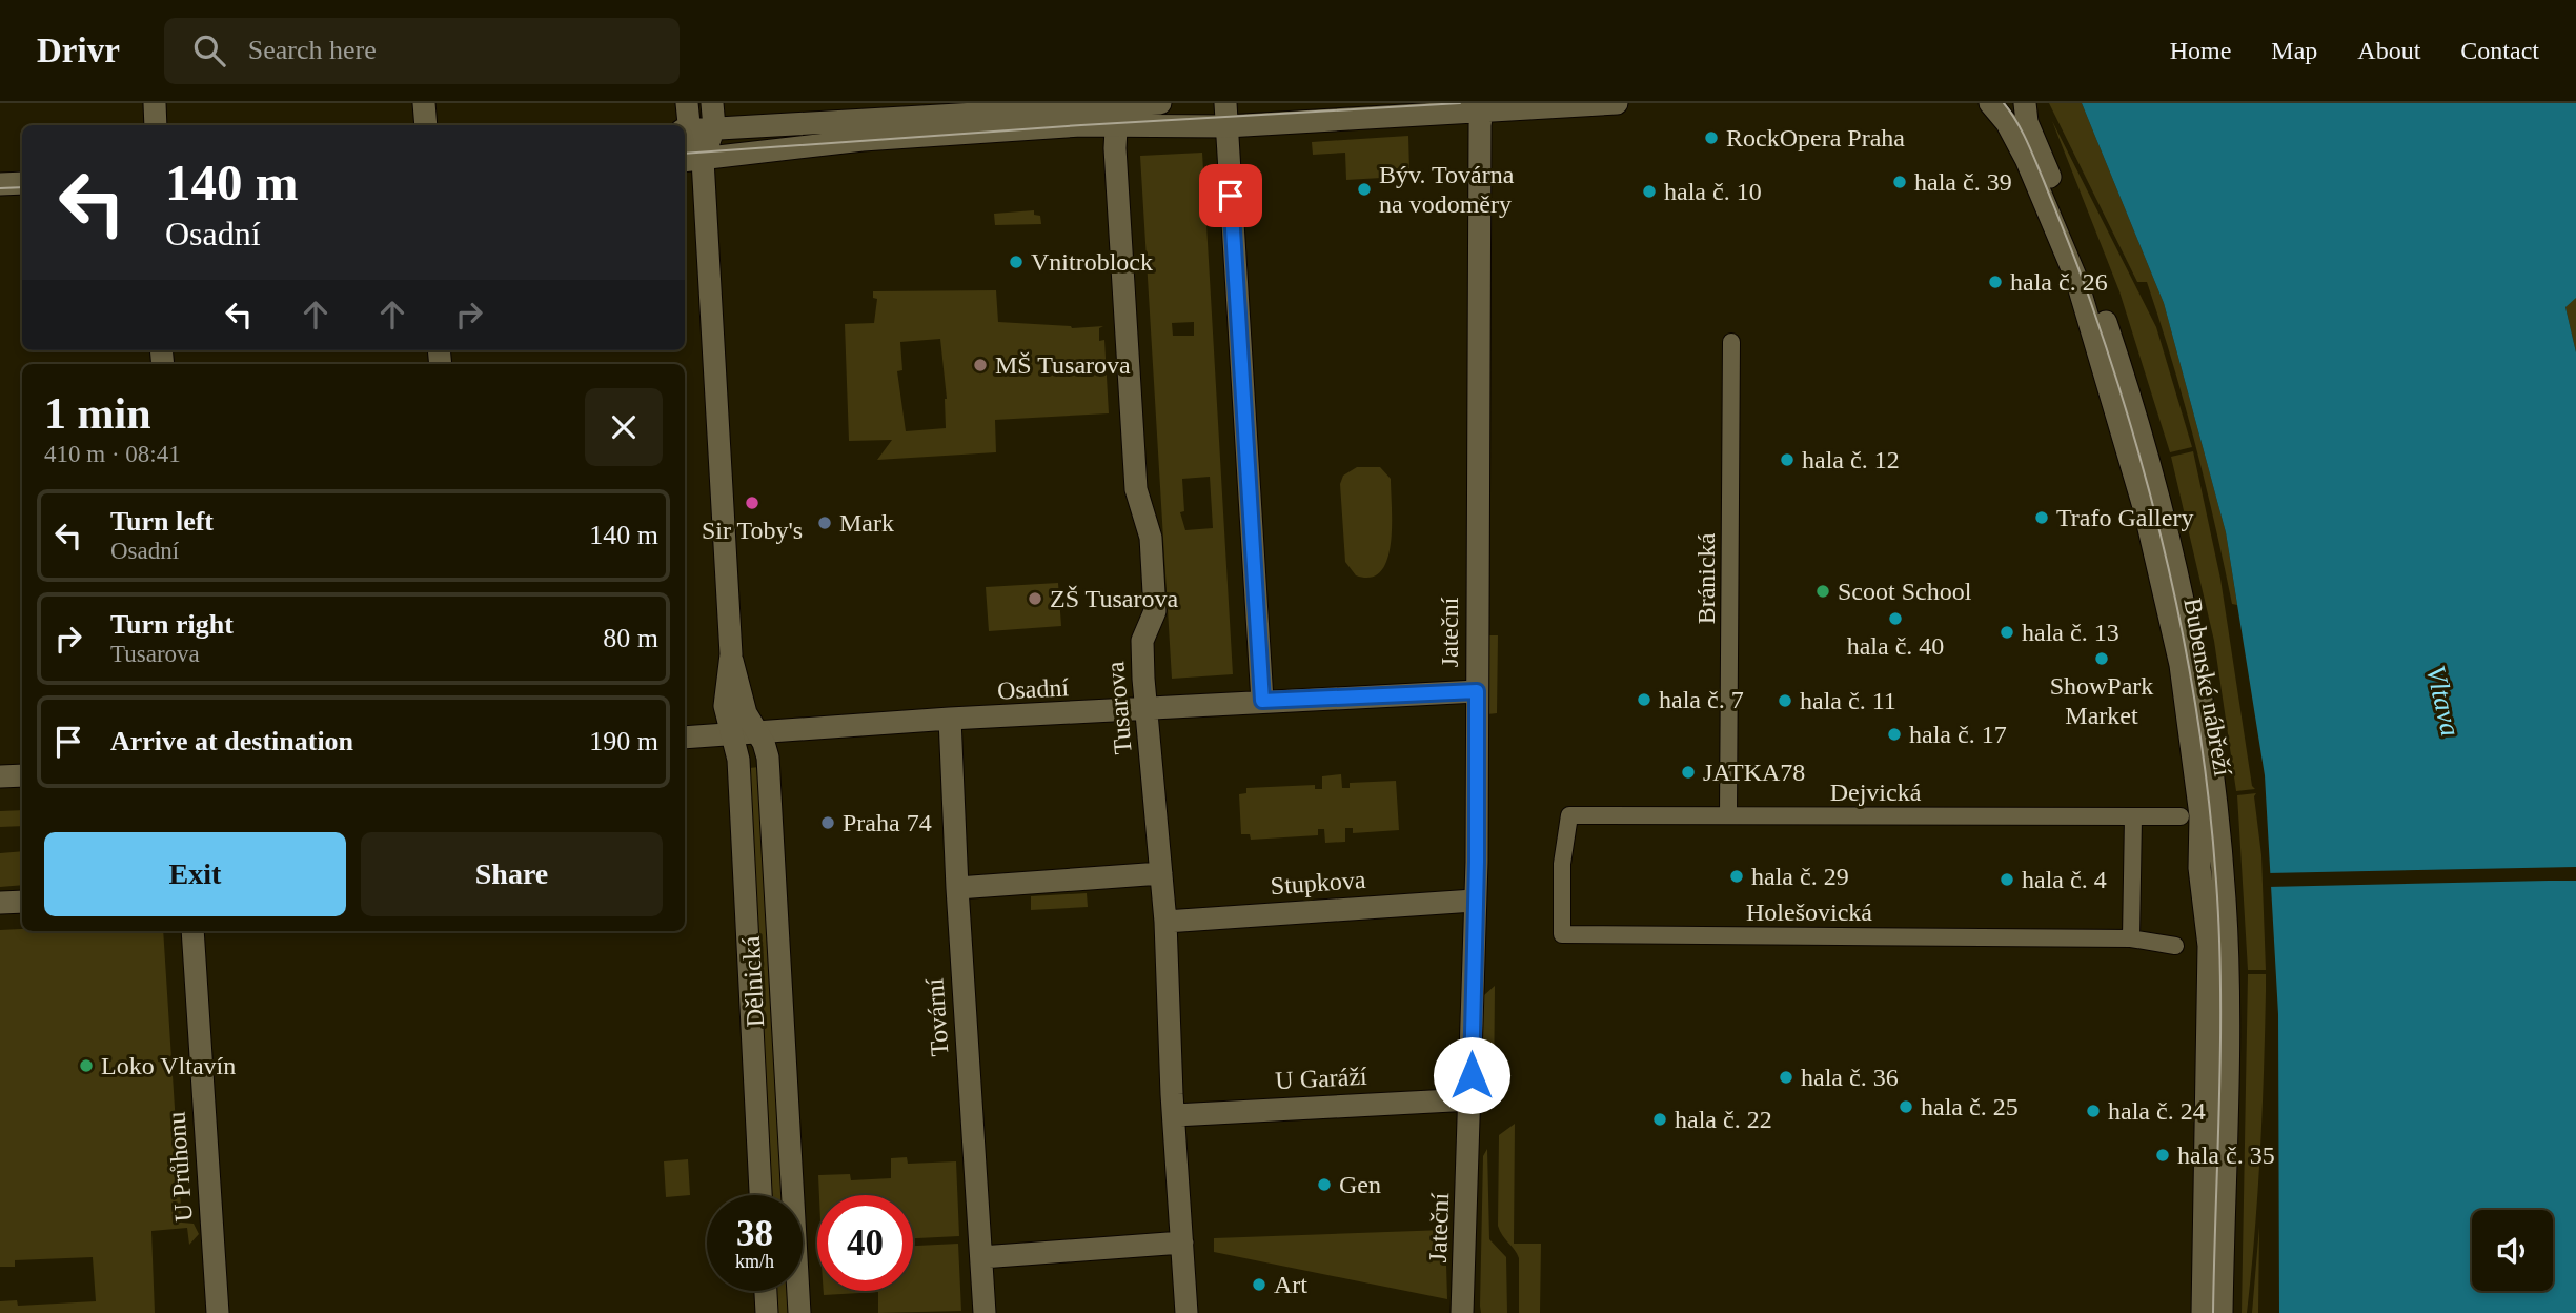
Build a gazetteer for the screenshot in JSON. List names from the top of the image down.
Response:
{
  "streets": {
    "street": [
      "Bránická",
      "Jateční",
      "Bubenské nábřeží",
      "Osadní",
      "Tusarova",
      "Dejvická",
      "Stupkova",
      "Holešovická",
      "Dělnická",
      "Tovární",
      "U Garáží",
      "U Průhonu"
    ]
  },
  "crossings": [
    ["Bránická", "Dejvická"],
    ["Jateční", "Osadní"],
    ["Jateční", "Stupkova"],
    ["Jateční", "U Garáží"],
    ["Osadní", "Tusarova"],
    ["Osadní", "Dělnická"],
    ["Osadní", "Tovární"],
    ["Tusarova", "Stupkova"],
    ["Tusarova", "U Garáží"],
    ["Dejvická", "Holešovická"]
  ],
  "water": ["Vltava"],
  "places": [
    "RockOpera Praha",
    "hala č. 39",
    "Býv. Továrna na vodoměry",
    "hala č. 10",
    "Vnitroblock",
    "hala č. 26",
    "MŠ Tusarova",
    "hala č. 12",
    "Sir Toby's",
    "Trafo Gallery",
    "Mark",
    "Scoot School",
    "ZŠ Tusarova",
    "hala č. 40",
    "hala č. 13",
    "ShowPark Market",
    "hala č. 7",
    "hala č. 11",
    "hala č. 17",
    "JATKA78",
    "Praha 74",
    "hala č. 29",
    "hala č. 4",
    "Loko Vltavín",
    "hala č. 36",
    "hala č. 25",
    "hala č. 24",
    "hala č. 22",
    "hala č. 35",
    "Gen",
    "Art"
  ],
  "page": {
    "header": "Drivr",
    "search": "Search here",
    "nav": [
      "Home",
      "Map",
      "About",
      "Contact"
    ],
    "turn": ["140 m", "Osadní"],
    "heading": ["1 min", "410 m · 08:41"],
    "list": [
      {
        "name": "Turn left",
        "note": "Osadní",
        "value": "140 m"
      },
      {
        "name": "Turn right",
        "note": "Tusarova",
        "value": "80 m"
      },
      {
        "name": "Arrive at destination",
        "value": "190 m"
      }
    ],
    "buttons": ["Exit", "Share"],
    "speed": "38 km/h",
    "limit": "40"
  }
}
